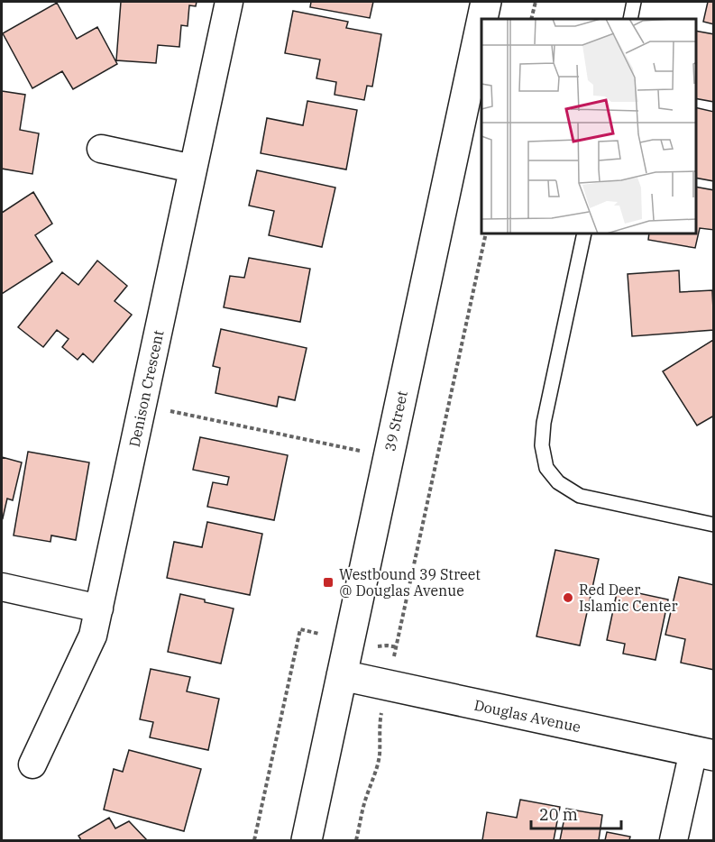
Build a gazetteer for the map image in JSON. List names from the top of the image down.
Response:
{
  "streets": {
    "street": ["Denison Crescent", "39 Street", "Douglas Avenue"]
  },
  "crossings": [
    ["39 Street", "Douglas Avenue"]
  ],
  "places": {
    "transit": ["Westbound 39 Street @ Douglas Avenue"],
    "other": ["Red Deer Islamic Center"]
  },
  "scale_bar": "20 m"
}
